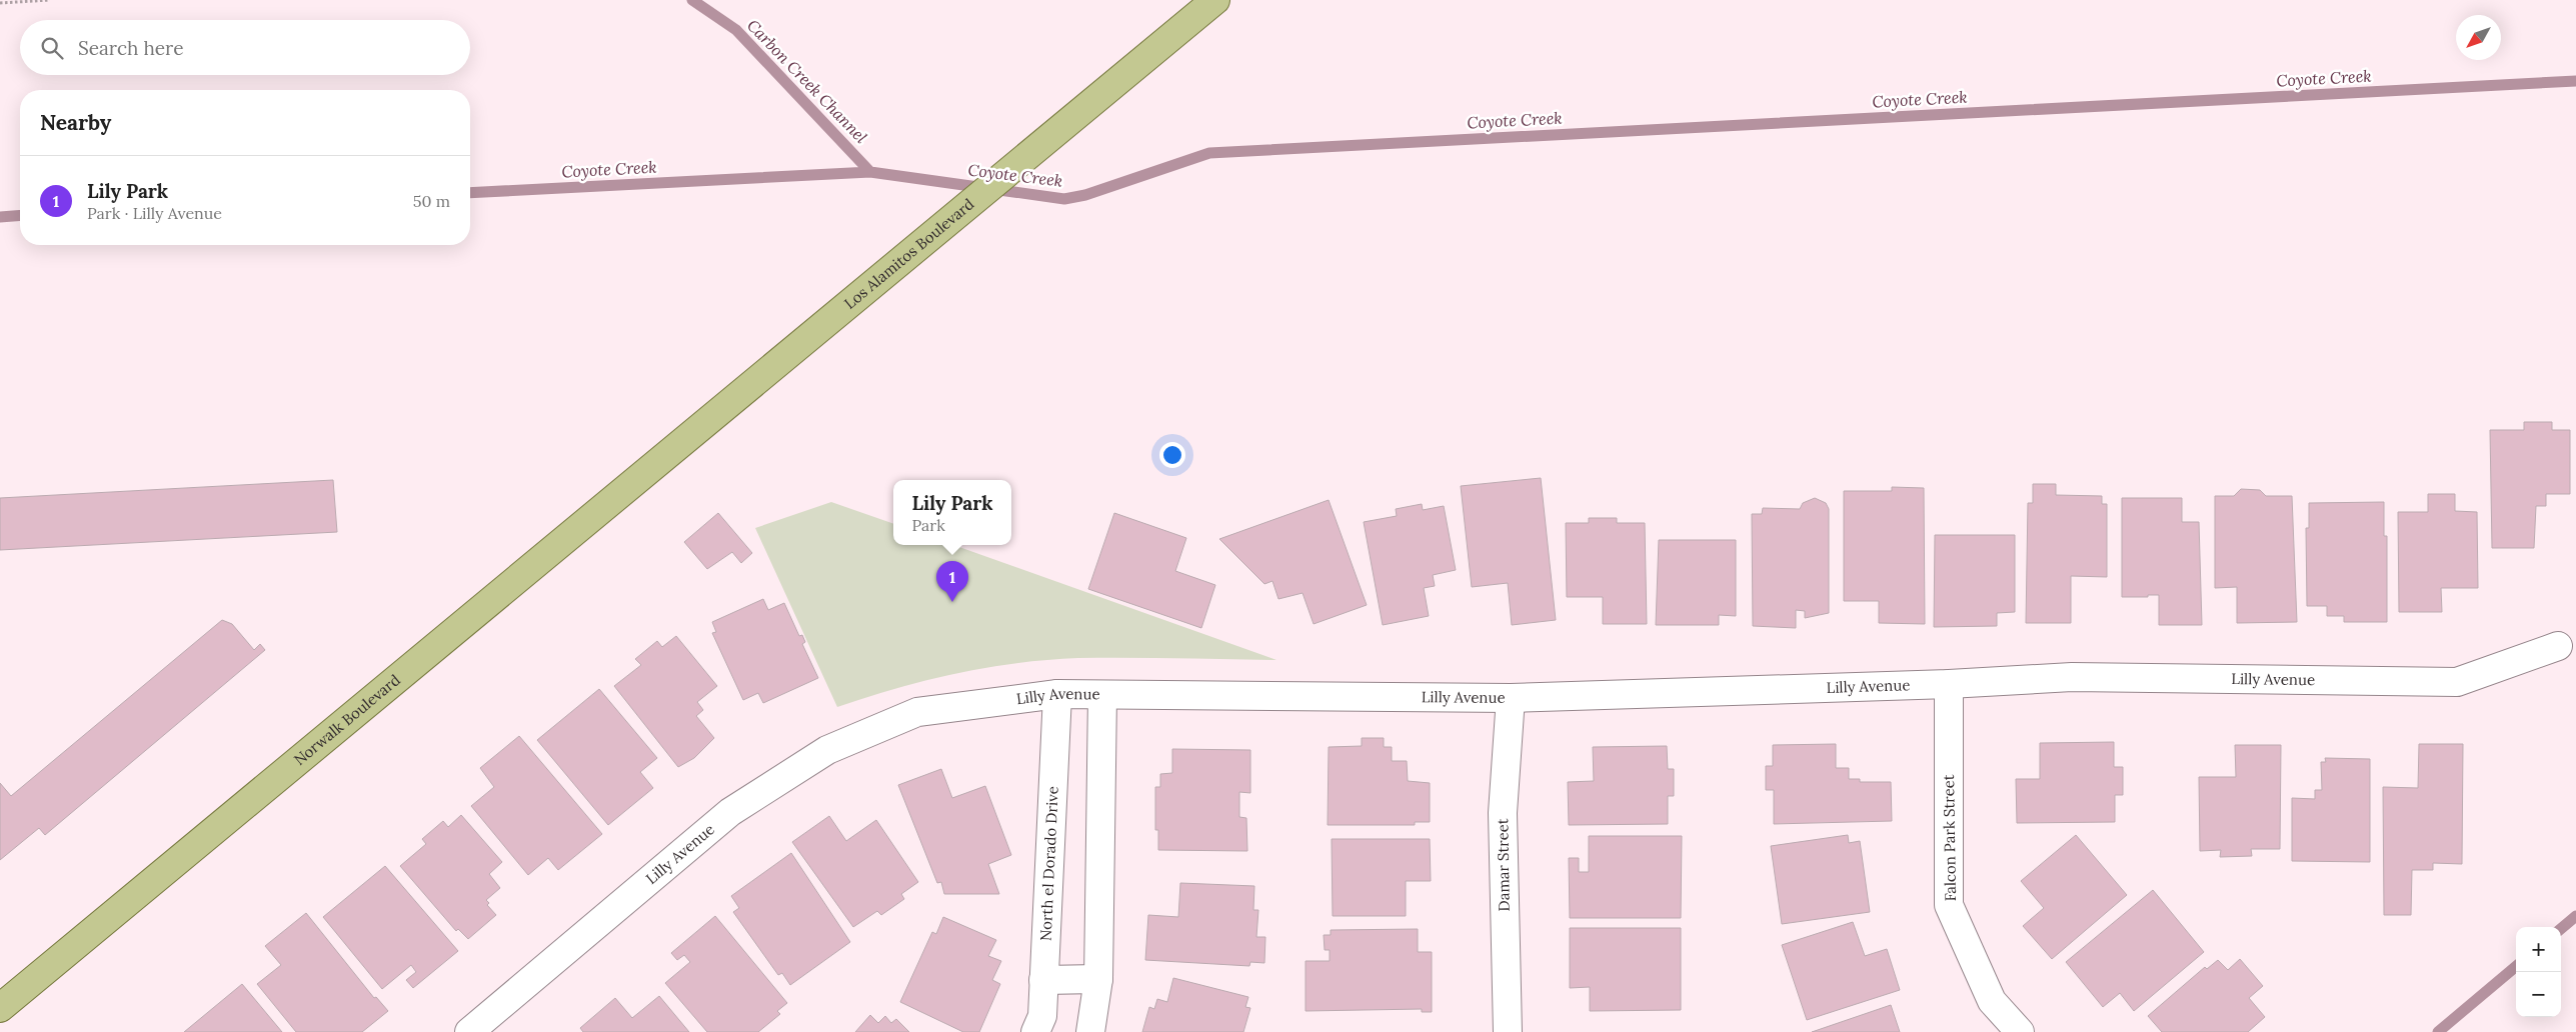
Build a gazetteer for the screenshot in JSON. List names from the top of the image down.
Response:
{
  "streets": {
    "main road": ["Los Alamitos Boulevard", "Norwalk Boulevard"],
    "street": [
      "Lilly Avenue",
      "Falcon Park Street",
      "North el Dorado Drive",
      "Damar Street"
    ]
  },
  "crossings": [
    ["Los Alamitos Boulevard", "Norwalk Boulevard"],
    ["Lilly Avenue", "Falcon Park Street"],
    ["Lilly Avenue", "North el Dorado Drive"],
    ["Lilly Avenue", "Damar Street"]
  ],
  "water": ["Coyote Creek", "Carbon Creek Channel"],
  "north": "bottom left",
  "page": {
    "search": "Search here",
    "heading": "Nearby",
    "list": [
      {
        "mark": "1",
        "name": "Lily Park",
        "note": "Park · Lilly Avenue",
        "value": "50 m"
      }
    ],
    "popup": ["Lily Park", "Park"],
    "pins": "1",
    "map_buttons": ["+", "−"]
  }
}
